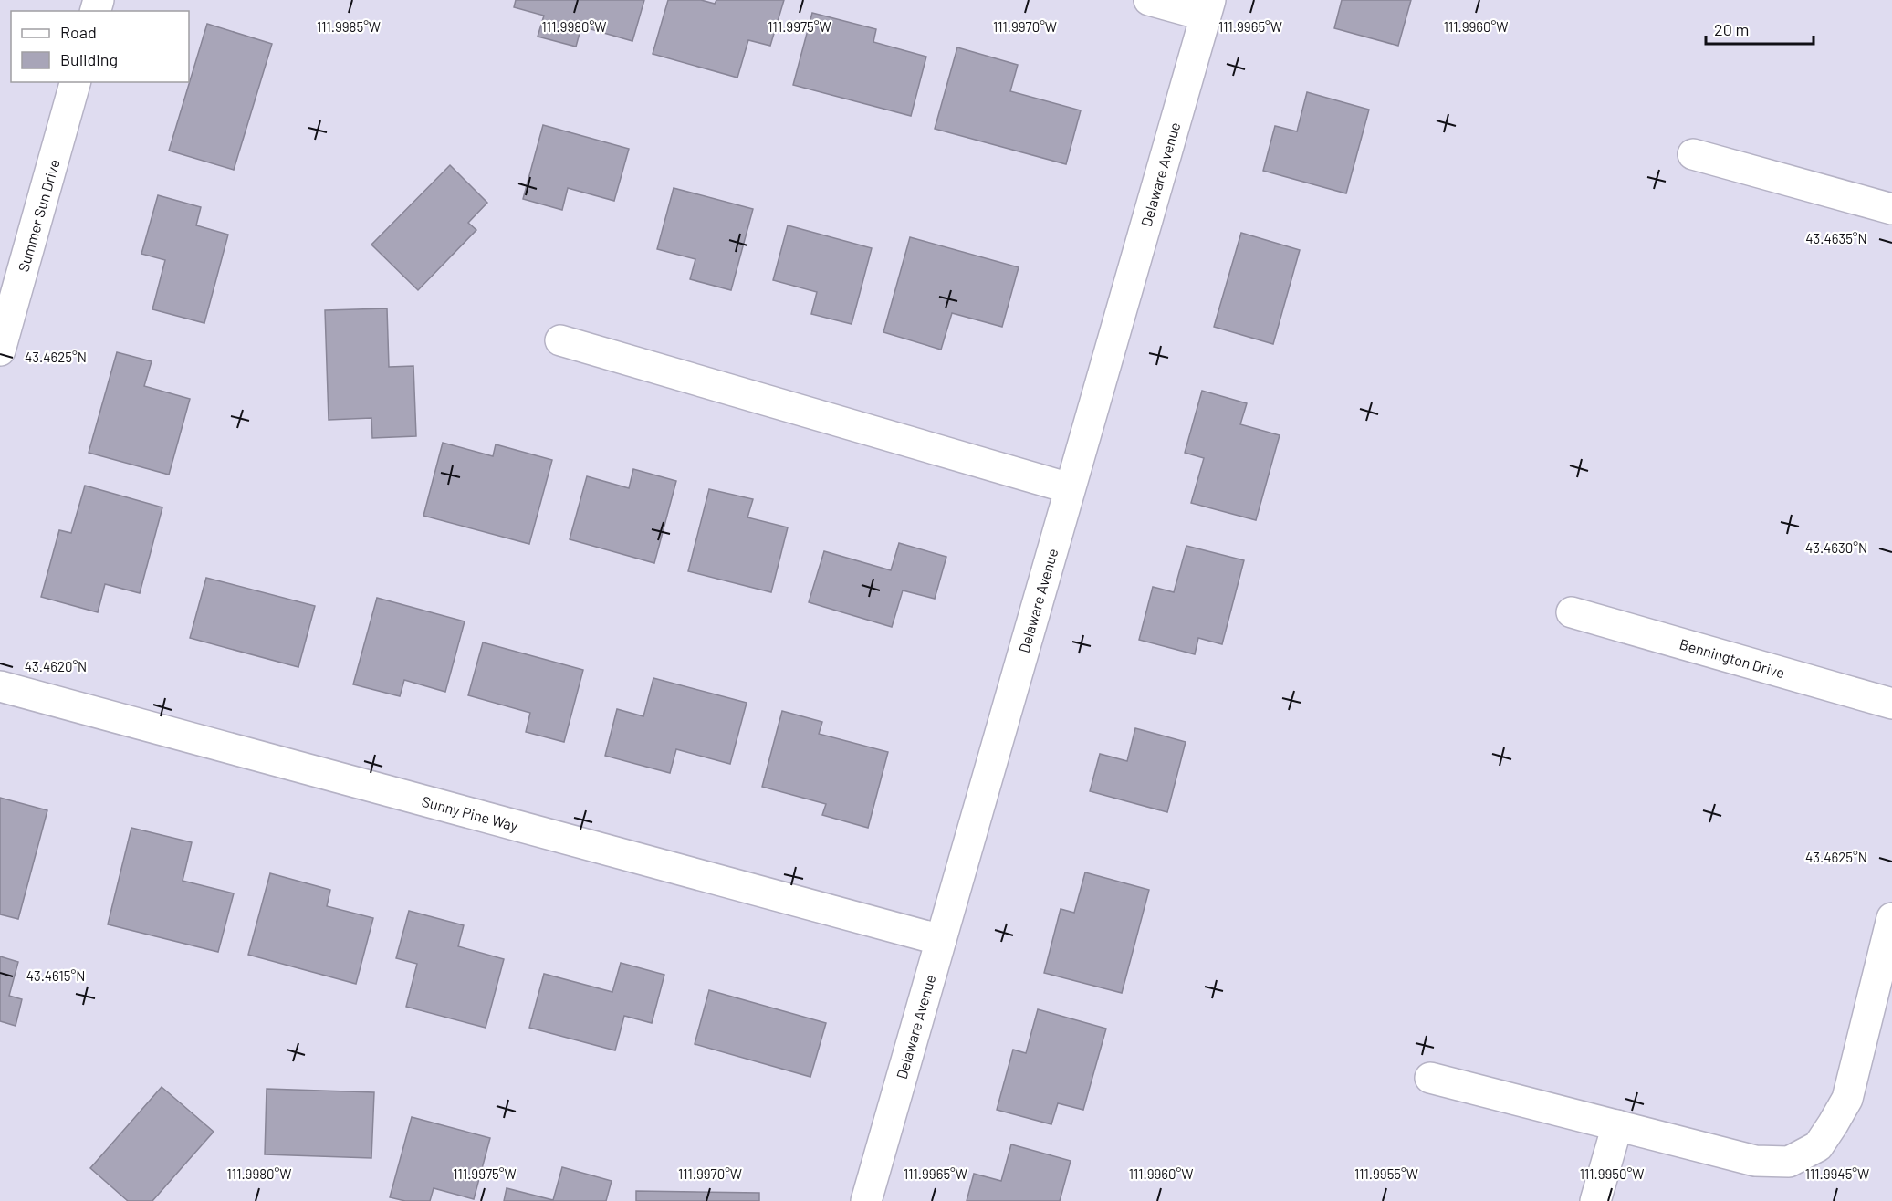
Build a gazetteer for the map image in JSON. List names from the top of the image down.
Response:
{
  "streets": {
    "street": [
      "Delaware Avenue",
      "Summer Sun Drive",
      "Bennington Drive",
      "Sunny Pine Way"
    ]
  },
  "crossings": [
    ["Delaware Avenue", "Sunny Pine Way"]
  ],
  "legend": ["Road", "Building"],
  "scale_bar": "20 m",
  "coordinates": [
    "111.9985°W",
    "111.9980°W",
    "111.9975°W",
    "111.9970°W",
    "111.9965°W",
    "111.9960°W",
    "43.4635°N",
    "43.4625°N",
    "43.4630°N",
    "43.4620°N",
    "43.4615°N",
    "111.9955°W",
    "111.9950°W",
    "111.9945°W"
  ]
}
